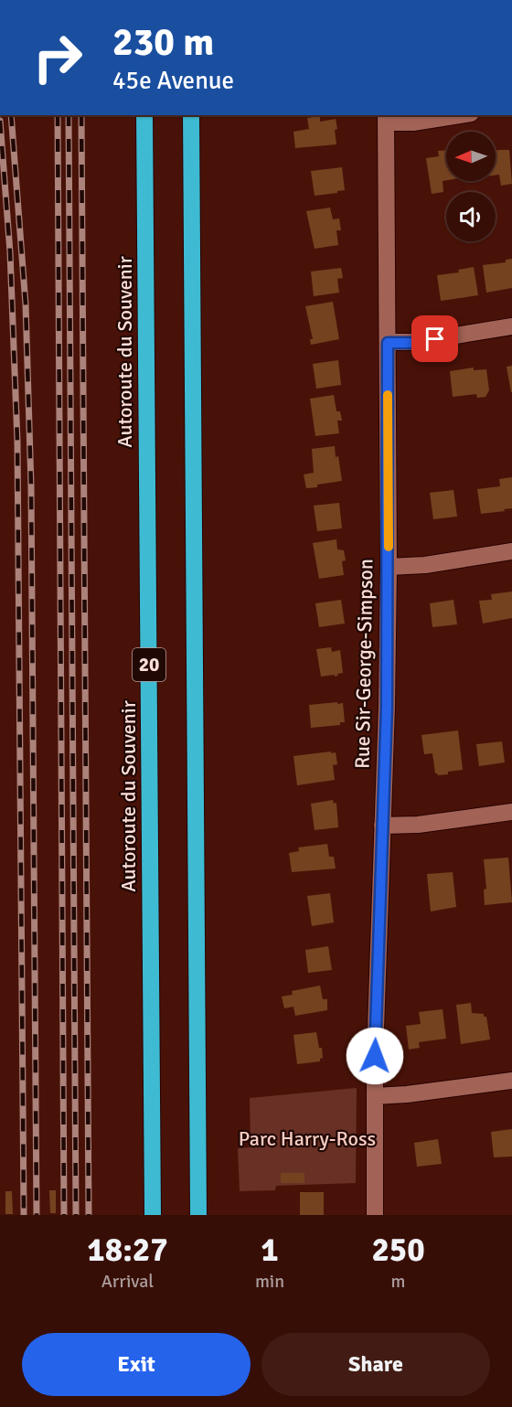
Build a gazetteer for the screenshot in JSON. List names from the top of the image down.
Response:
{
  "streets": {
    "highway": ["Autoroute du Souvenir", "20"],
    "street": ["Rue Sir-George-Simpson"]
  },
  "parks": ["Parc Harry-Ross"],
  "north": "left",
  "page": {
    "turn": ["230 m", "45e Avenue"],
    "eta": [
      "18:27",
      "Arrival",
      "1",
      "min",
      "250",
      "m"
    ],
    "buttons": ["Exit", "Share"]
  }
}
